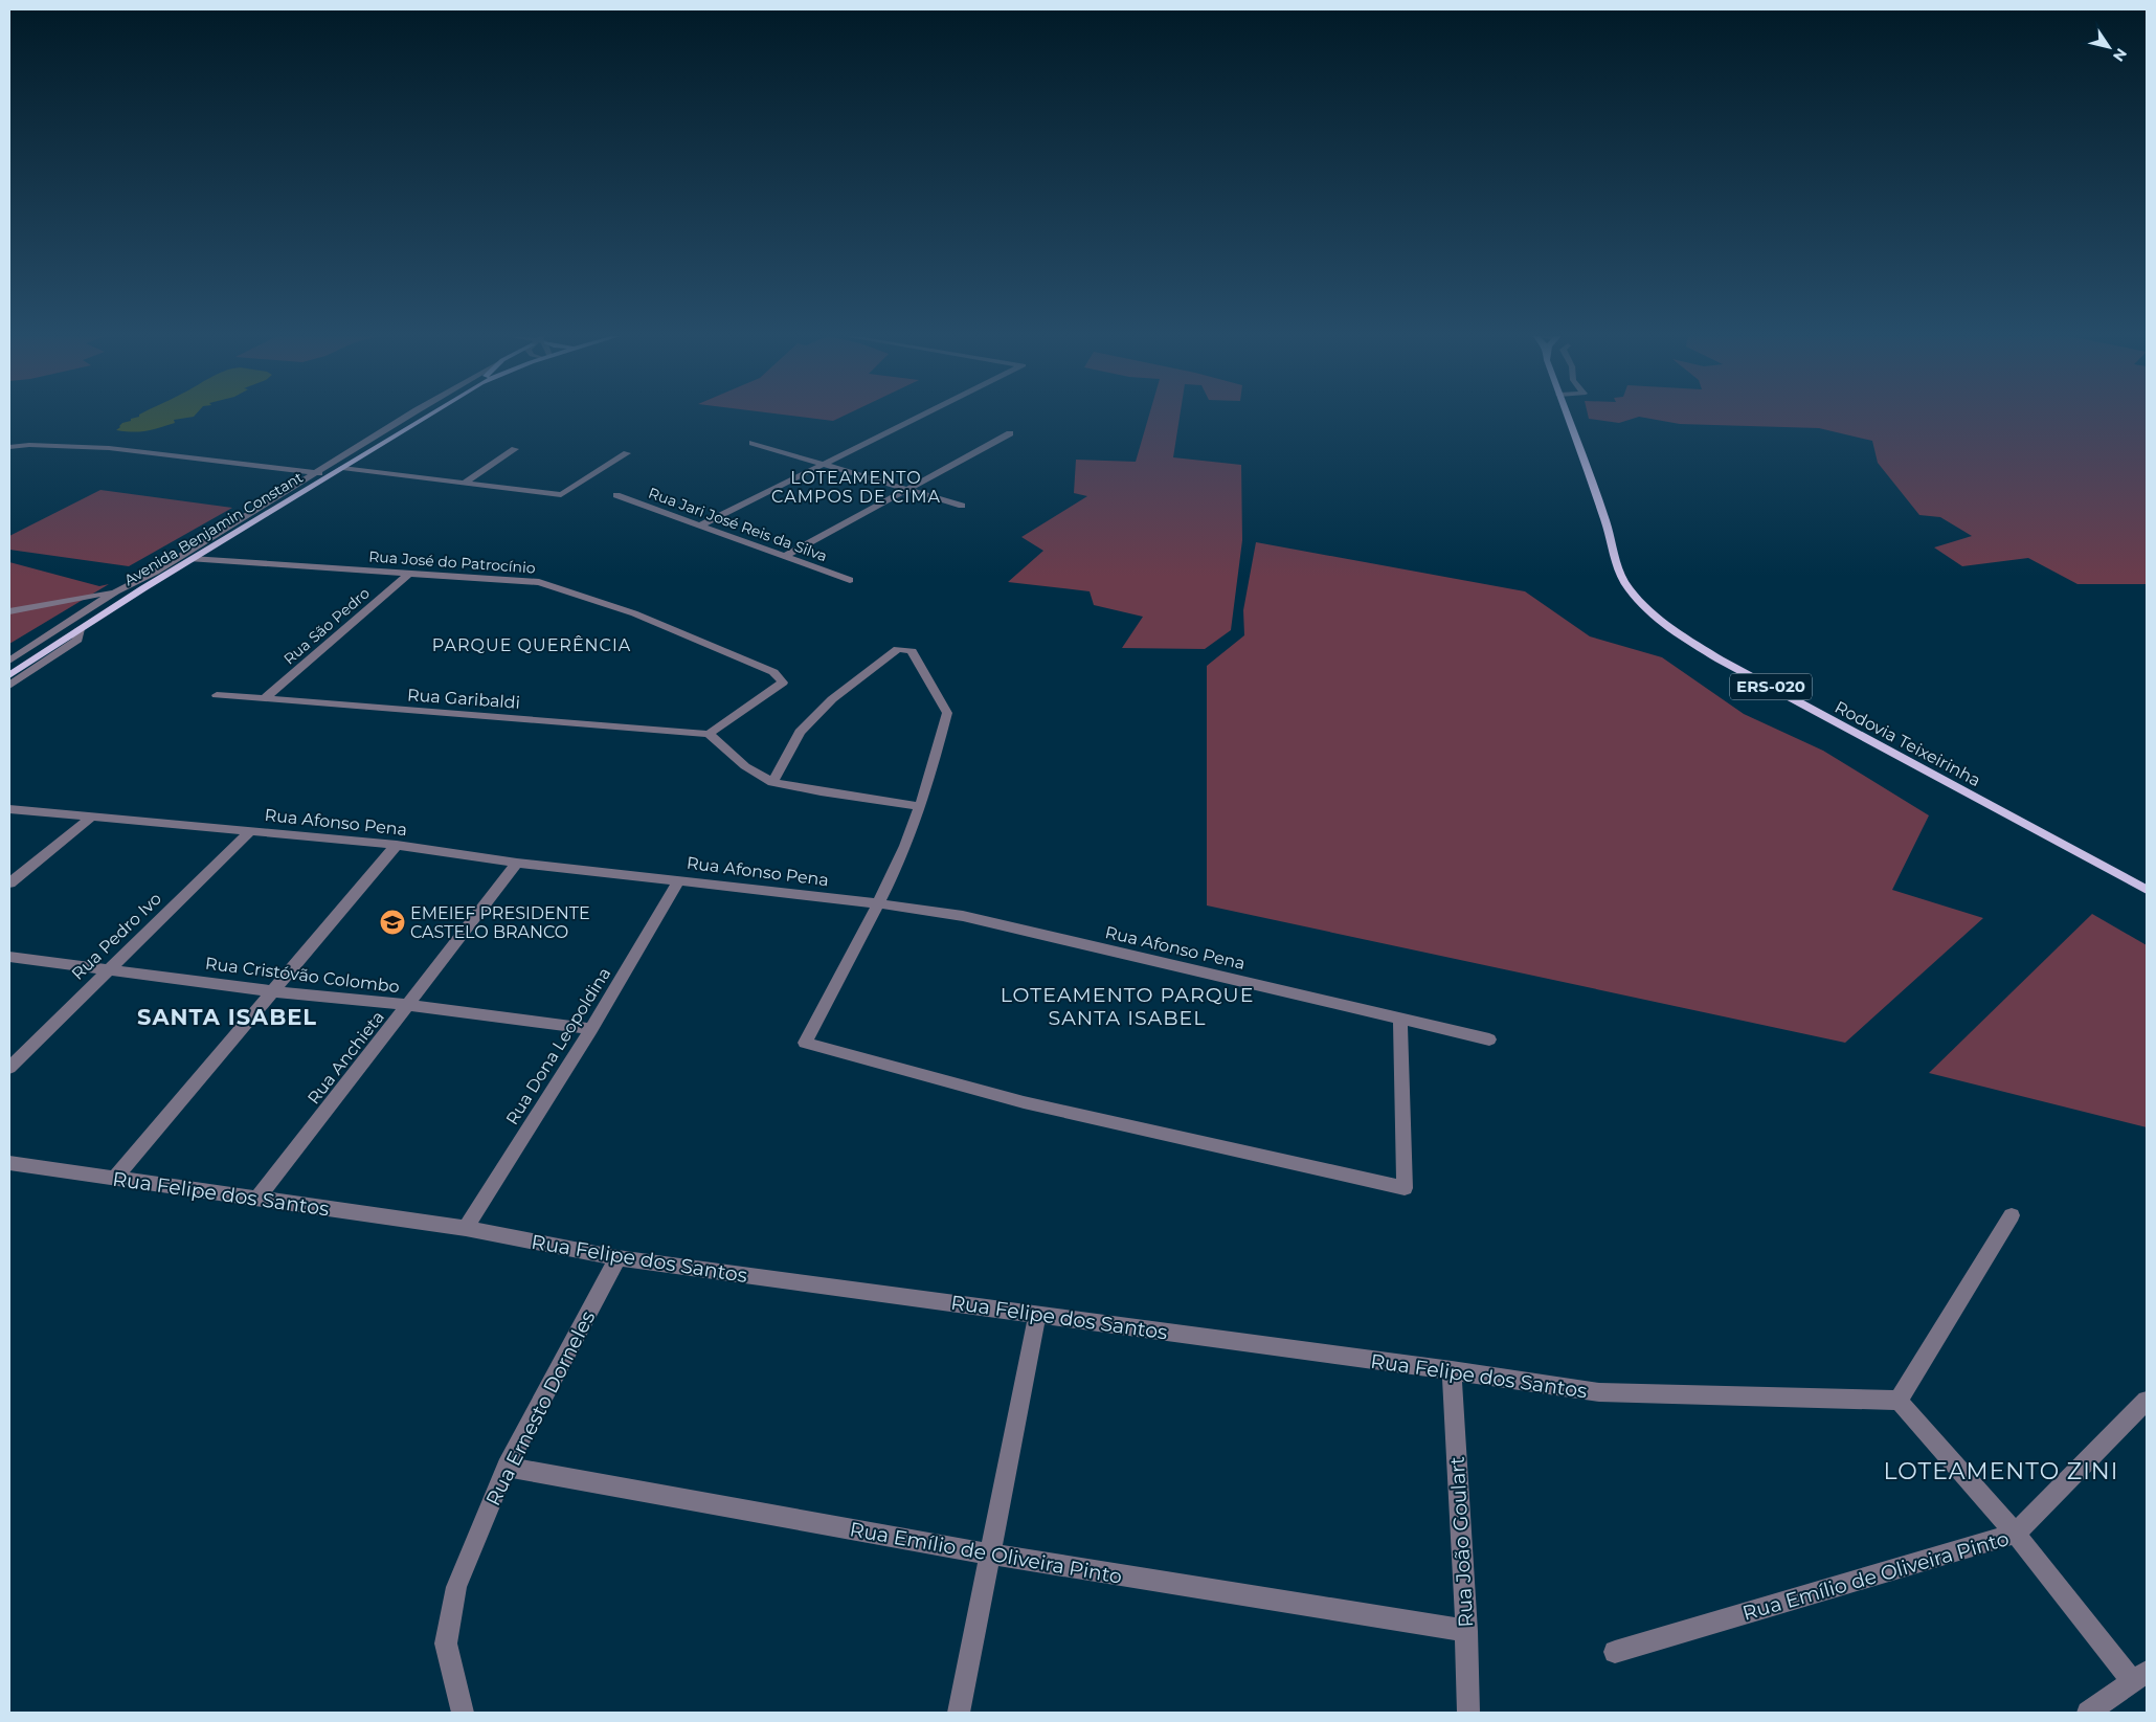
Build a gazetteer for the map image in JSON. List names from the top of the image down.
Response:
{
  "streets": {
    "main road": ["Avenida Benjamin Constant", "ERS-020", "Rodovia Teixeirinha"],
    "street": [
      "Rua Jari José Reis da Silva",
      "Rua José do Patrocínio",
      "Rua São Pedro",
      "Rua Garibaldi",
      "Rua Afonso Pena",
      "Rua Pedro Ivo",
      "Rua Cristóvão Colombo",
      "Rua Dona Leopoldina",
      "Rua Anchieta",
      "Rua Felipe dos Santos",
      "Rua Ernesto Dorneles",
      "Rua João Goulart",
      "Rua Emílio de Oliveira Pinto"
    ]
  },
  "crossings": [
    ["Avenida Benjamin Constant", "Rua José do Patrocínio"],
    ["Rua José do Patrocínio", "Rua São Pedro"],
    ["Rua José do Patrocínio", "Rua Garibaldi"],
    ["Rua São Pedro", "Rua Garibaldi"],
    ["Rua Afonso Pena", "Rua Pedro Ivo"],
    ["Rua Afonso Pena", "Rua Dona Leopoldina"],
    ["Rua Afonso Pena", "Rua Anchieta"],
    ["Rua Pedro Ivo", "Rua Cristóvão Colombo"],
    ["Rua Cristóvão Colombo", "Rua Dona Leopoldina"],
    ["Rua Cristóvão Colombo", "Rua Anchieta"],
    ["Rua Dona Leopoldina", "Rua Felipe dos Santos"],
    ["Rua Anchieta", "Rua Felipe dos Santos"],
    ["Rua Felipe dos Santos", "Rua Ernesto Dorneles"],
    ["Rua Felipe dos Santos", "Rua João Goulart"],
    ["Rua Ernesto Dorneles", "Rua Emílio de Oliveira Pinto"],
    ["Rua João Goulart", "Rua Emílio de Oliveira Pinto"]
  ],
  "districts": [
    "LOTEAMENTO CAMPOS DE CIMA",
    "PARQUE QUERÊNCIA",
    "LOTEAMENTO PARQUE SANTA ISABEL",
    "SANTA ISABEL",
    "LOTEAMENTO ZINI"
  ],
  "places": {
    "school or university": ["EMEIEF PRESIDENTE CASTELO BRANCO"]
  },
  "north": "bottom right"
}
